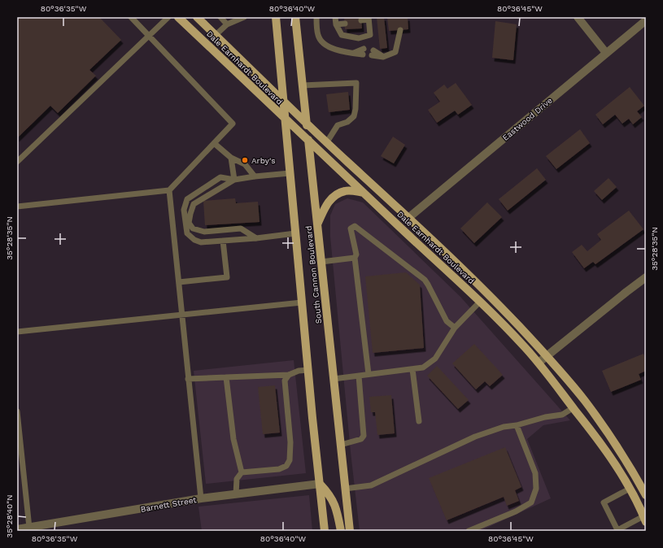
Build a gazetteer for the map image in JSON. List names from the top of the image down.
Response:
{
  "streets": {
    "main road": ["Dale Earnhardt Boulevard", "South Cannon Boulevard"],
    "street": ["Eastwood Drive", "Barnett Street"]
  },
  "crossings": [
    ["Dale Earnhardt Boulevard", "Eastwood Drive"],
    ["Dale Earnhardt Boulevard", "South Cannon Boulevard"],
    ["South Cannon Boulevard", "Barnett Street"]
  ],
  "places": ["Arby's"],
  "coordinates": [
    "80°36'35\"W",
    "80°36'40\"W",
    "80°36'45\"W",
    "35°28'35\"N",
    "35°28'40\"N"
  ]
}
